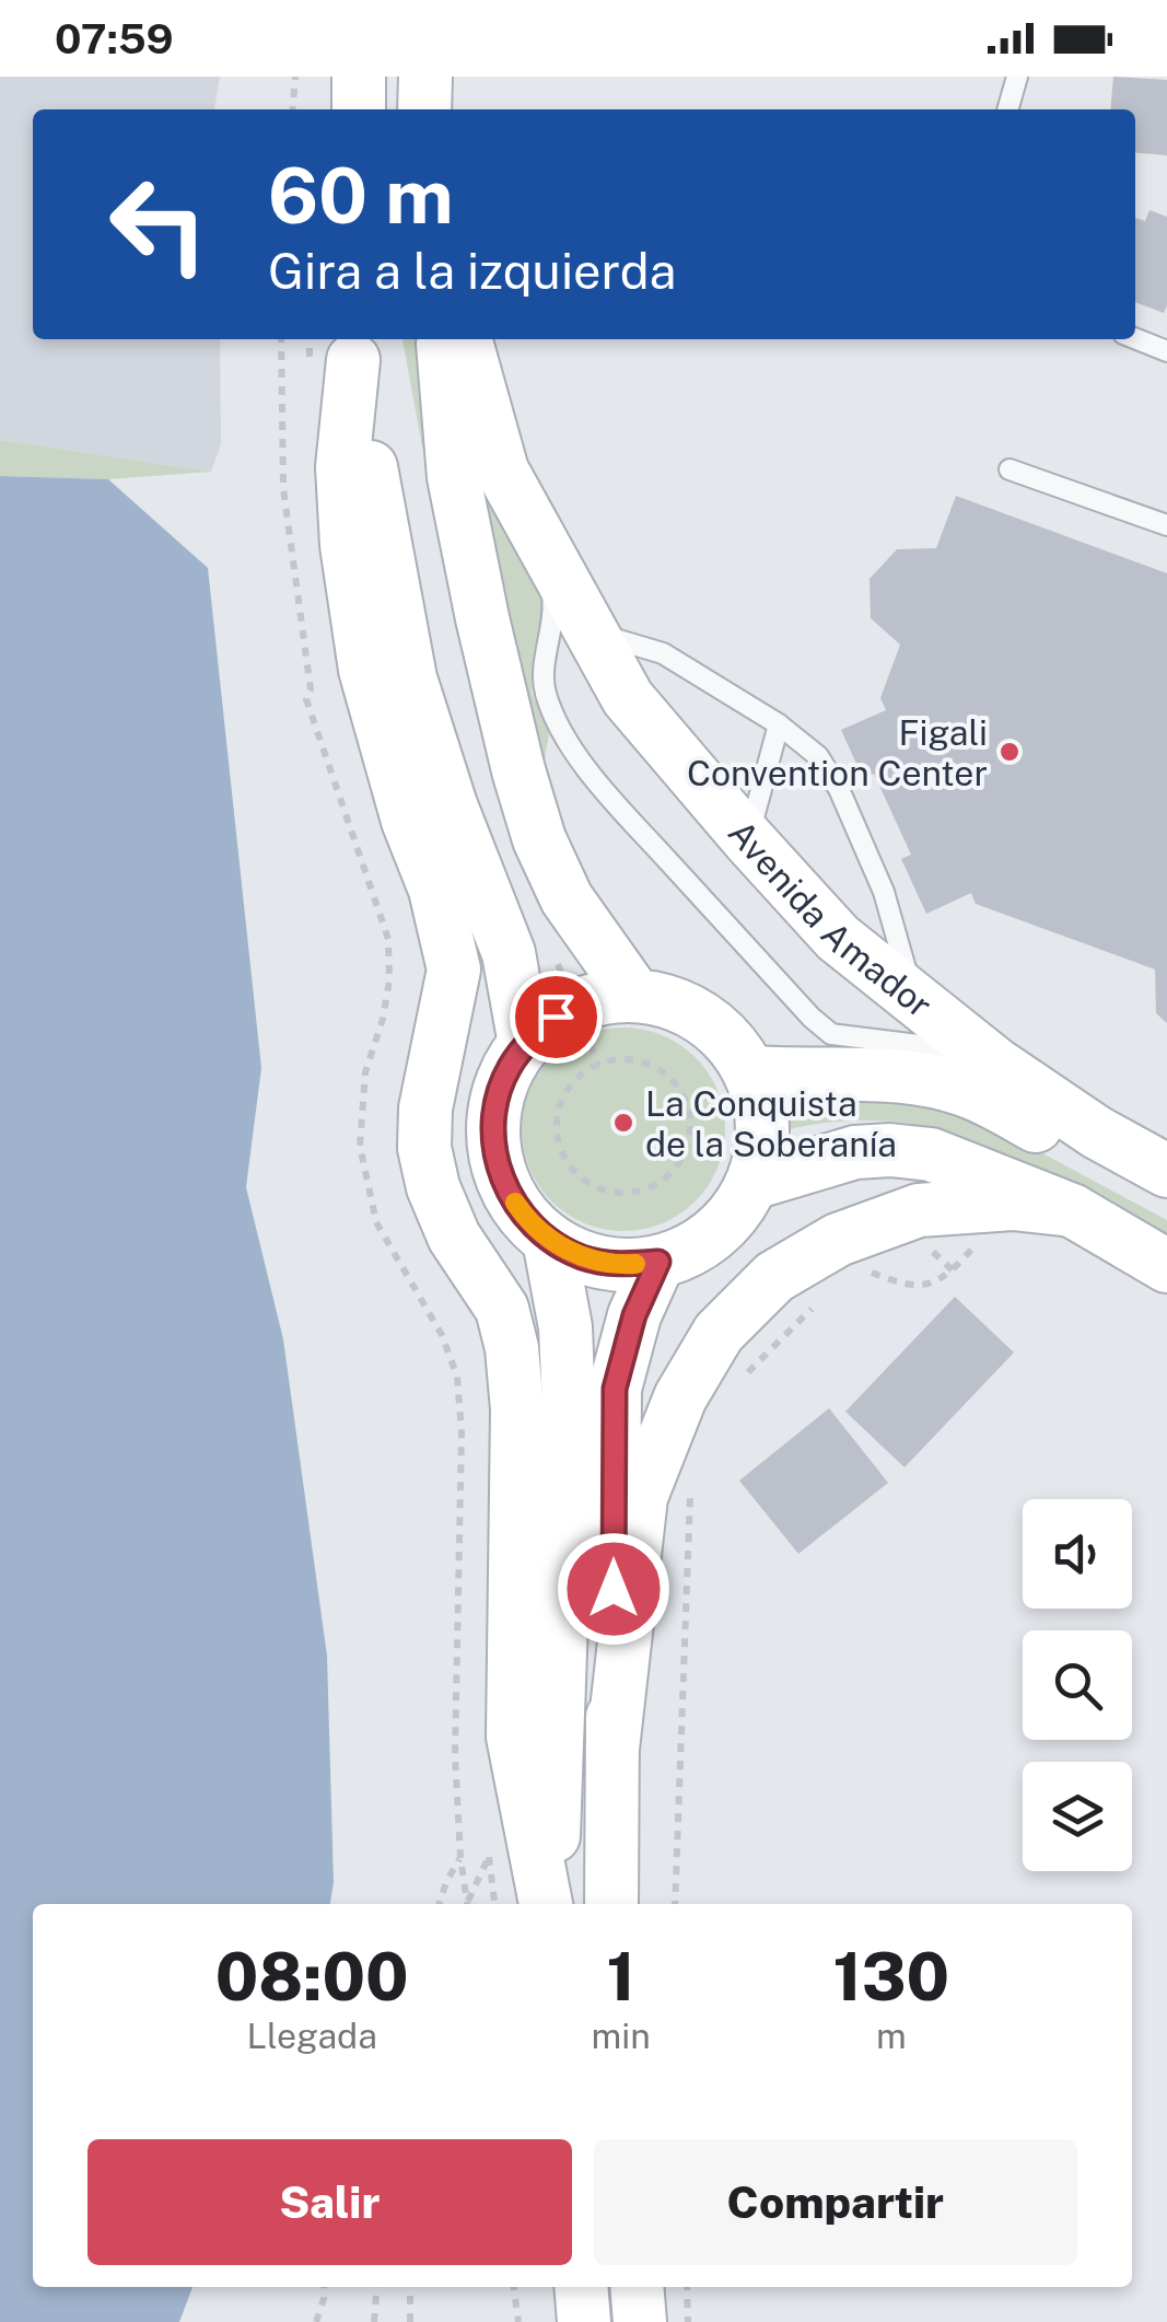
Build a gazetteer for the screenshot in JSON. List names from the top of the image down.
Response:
{
  "streets": {
    "main road": ["Avenida Amador"]
  },
  "places": ["Figali Convention Center", "La Conquista de la Soberanía"],
  "page": {
    "status": "07:59",
    "turn": ["60 m", "Gira a la izquierda"],
    "eta": [
      "08:00",
      "Llegada",
      "1",
      "min",
      "130",
      "m"
    ],
    "buttons": ["Salir", "Compartir"]
  }
}
